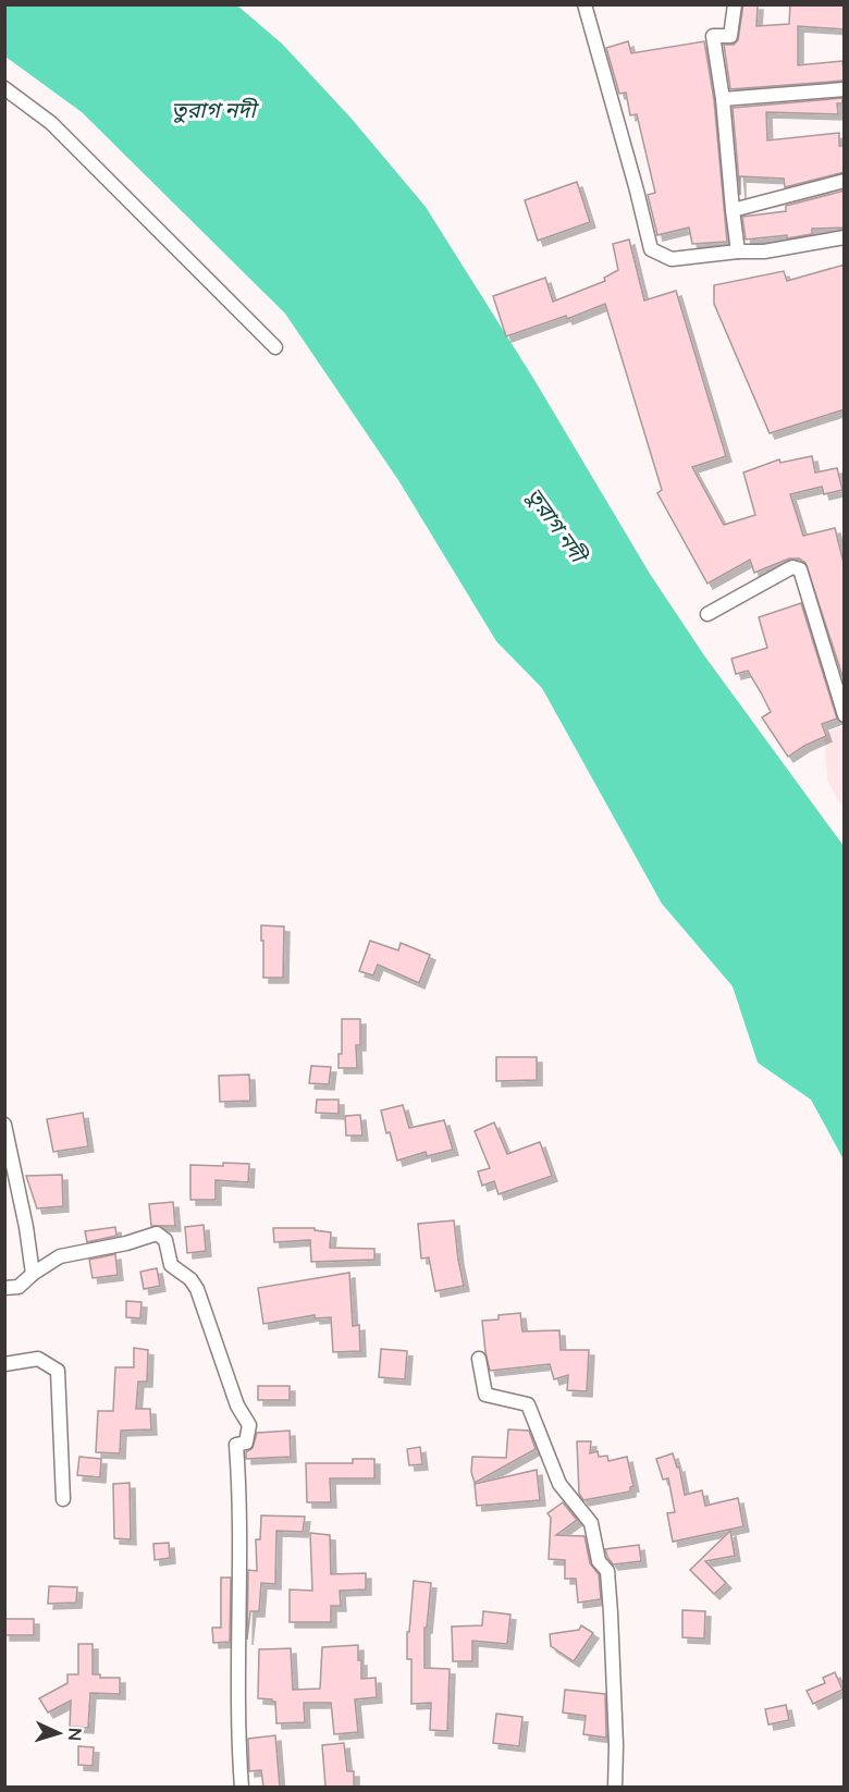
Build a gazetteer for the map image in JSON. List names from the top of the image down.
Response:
{
  "water": ["তুরাগ নদী"],
  "north": "right"
}
